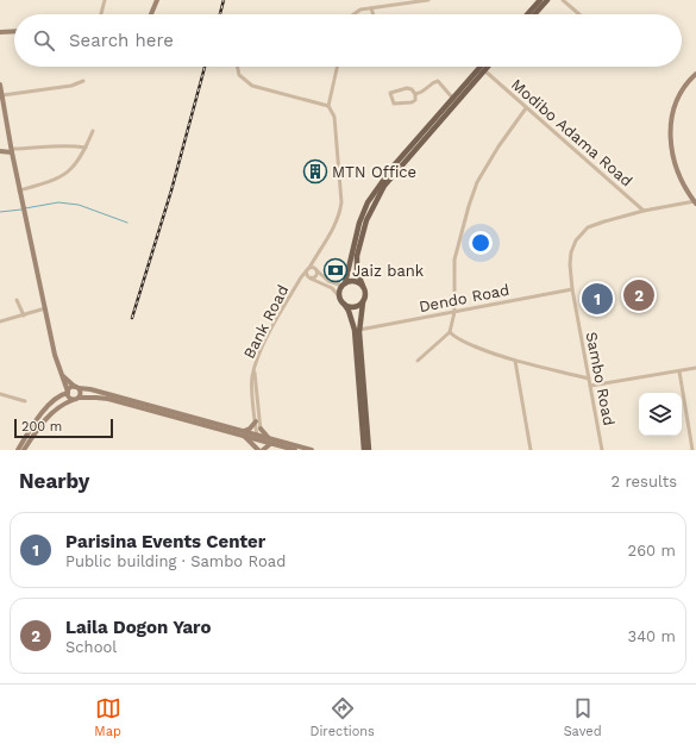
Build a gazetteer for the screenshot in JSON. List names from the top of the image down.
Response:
{
  "streets": {
    "street": [
      "Modibo Adama Road",
      "Dendo Road",
      "Bank Road",
      "Sambo Road"
    ]
  },
  "crossings": [
    ["Modibo Adama Road", "Sambo Road"],
    ["Dendo Road", "Sambo Road"]
  ],
  "places": {
    "building": ["MTN Office"],
    "bank": ["Jaiz bank"]
  },
  "scale_bar": "200 m",
  "page": {
    "search": "Search here",
    "pins": ["2", "1"],
    "scale": "200 m",
    "heading": ["Nearby", "2 results"],
    "list": [
      {
        "mark": "1",
        "name": "Parisina Events Center",
        "note": "Public building · Sambo Road",
        "value": "260 m"
      },
      {
        "mark": "2",
        "name": "Laila Dogon Yaro",
        "note": "School",
        "value": "340 m"
      }
    ],
    "nav": ["Map", "Directions", "Saved"]
  }
}
